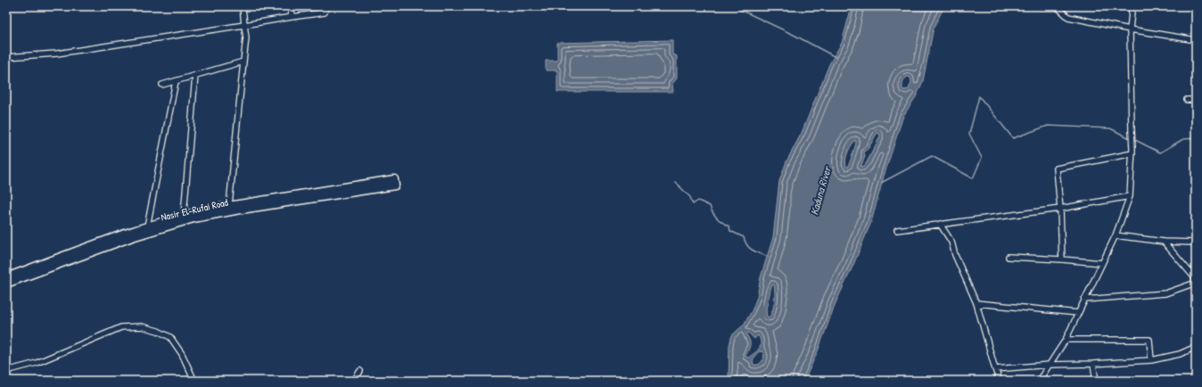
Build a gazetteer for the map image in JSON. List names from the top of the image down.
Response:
{
  "streets": {
    "main road": ["Nasir El-Rufai Road"]
  },
  "water": ["Kaduna River"]
}
